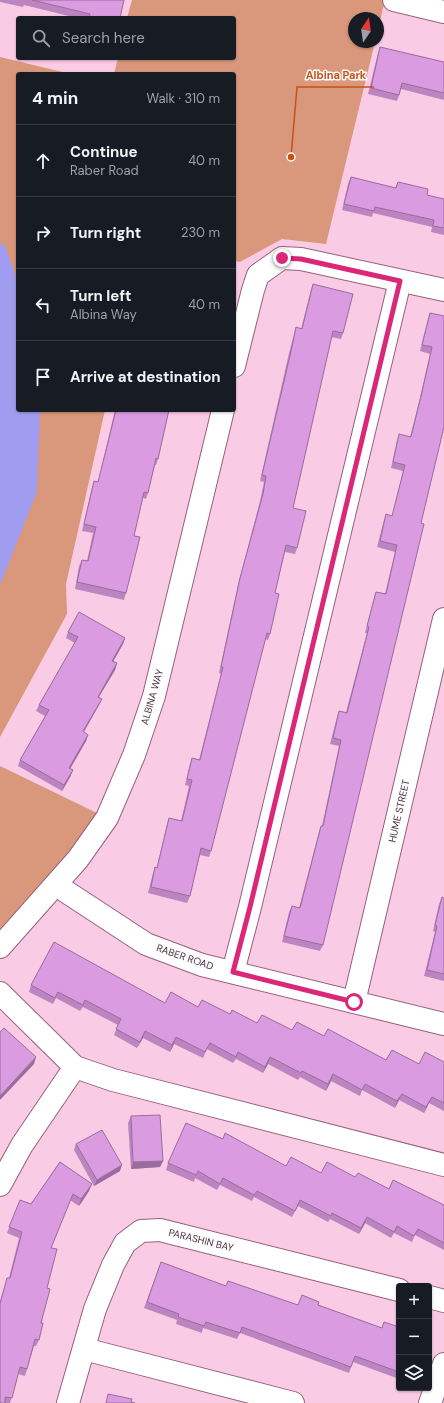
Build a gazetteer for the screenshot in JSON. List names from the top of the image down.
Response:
{
  "streets": {
    "street": [
      "ALBINA WAY",
      "HUME STREET",
      "RABER ROAD",
      "PARASHIN BAY"
    ]
  },
  "crossings": [
    ["ALBINA WAY", "RABER ROAD"],
    ["HUME STREET", "RABER ROAD"]
  ],
  "places": ["Albina Park"],
  "north": "top",
  "page": {
    "search": "Search here",
    "heading": ["4 min", "Walk · 310 m"],
    "list": [
      ["Continue", "Raber Road", "40 m"],
      ["Turn right", "230 m"],
      ["Turn left", "Albina Way", "40 m"],
      "Arrive at destination"
    ],
    "map_buttons": ["+", "−"]
  }
}
